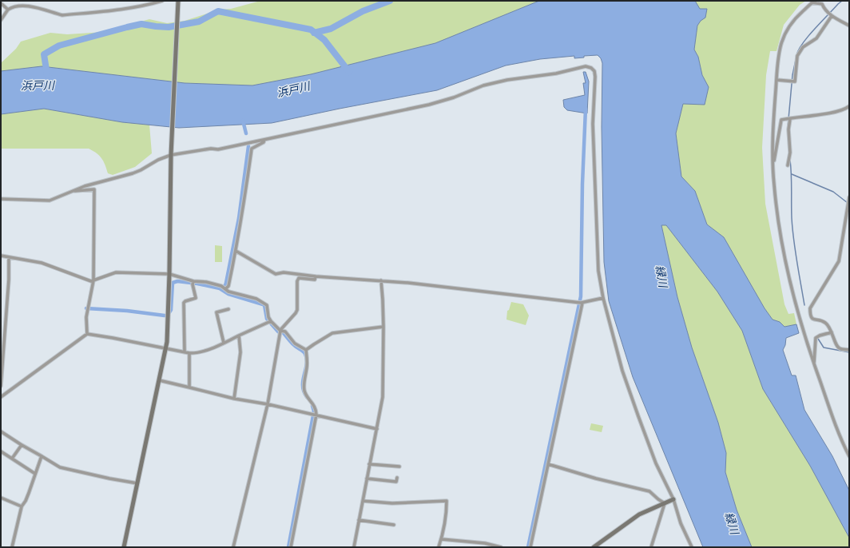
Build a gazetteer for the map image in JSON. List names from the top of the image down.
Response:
{
  "water": ["浜戸川", "緑川"]
}
